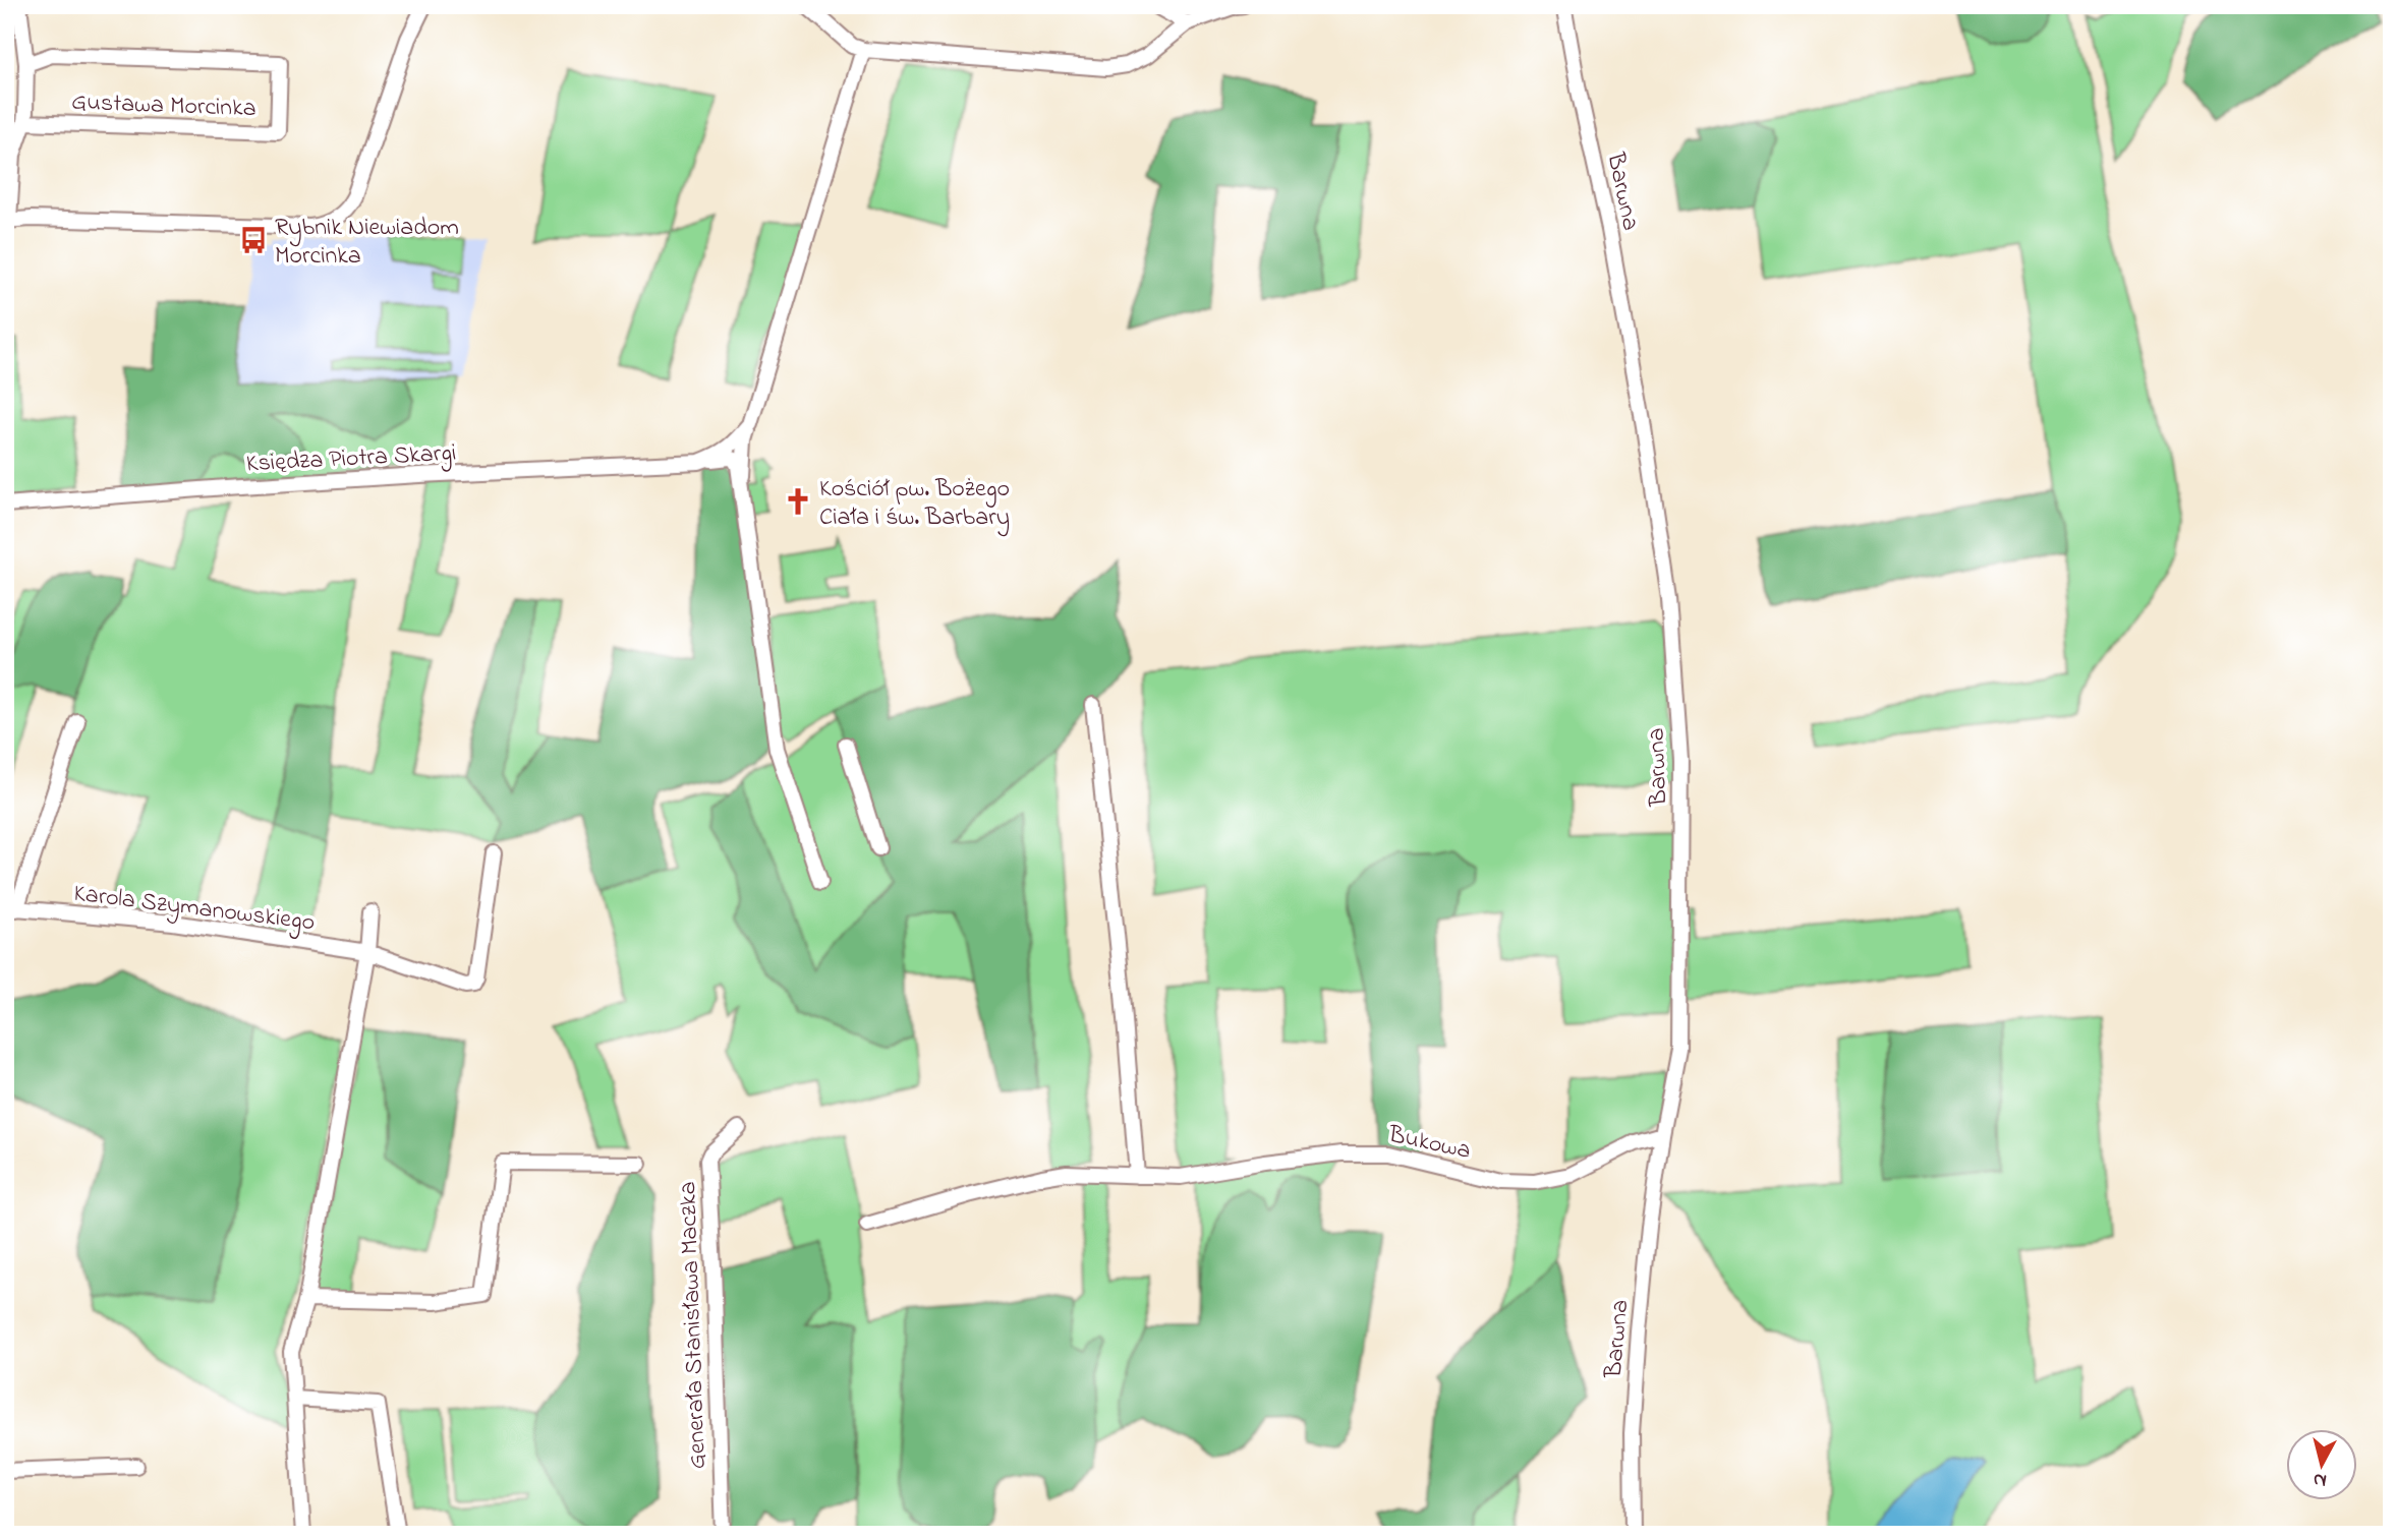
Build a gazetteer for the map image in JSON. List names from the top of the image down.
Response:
{
  "streets": {
    "street": [
      "Gustawa Morcinka",
      "Barwna",
      "Księdza Piotra Skargi",
      "Karola Szymanowskiego",
      "Bukowa",
      "Generała Stanisława Maczka"
    ]
  },
  "crossings": [
    ["Barwna", "Bukowa"]
  ],
  "places": {
    "bus stop": ["Rybnik Niewiadom Morcinka"],
    "church": ["Kościół pw. Bożego Ciała i św. Barbary"]
  },
  "north": "bottom"
}
